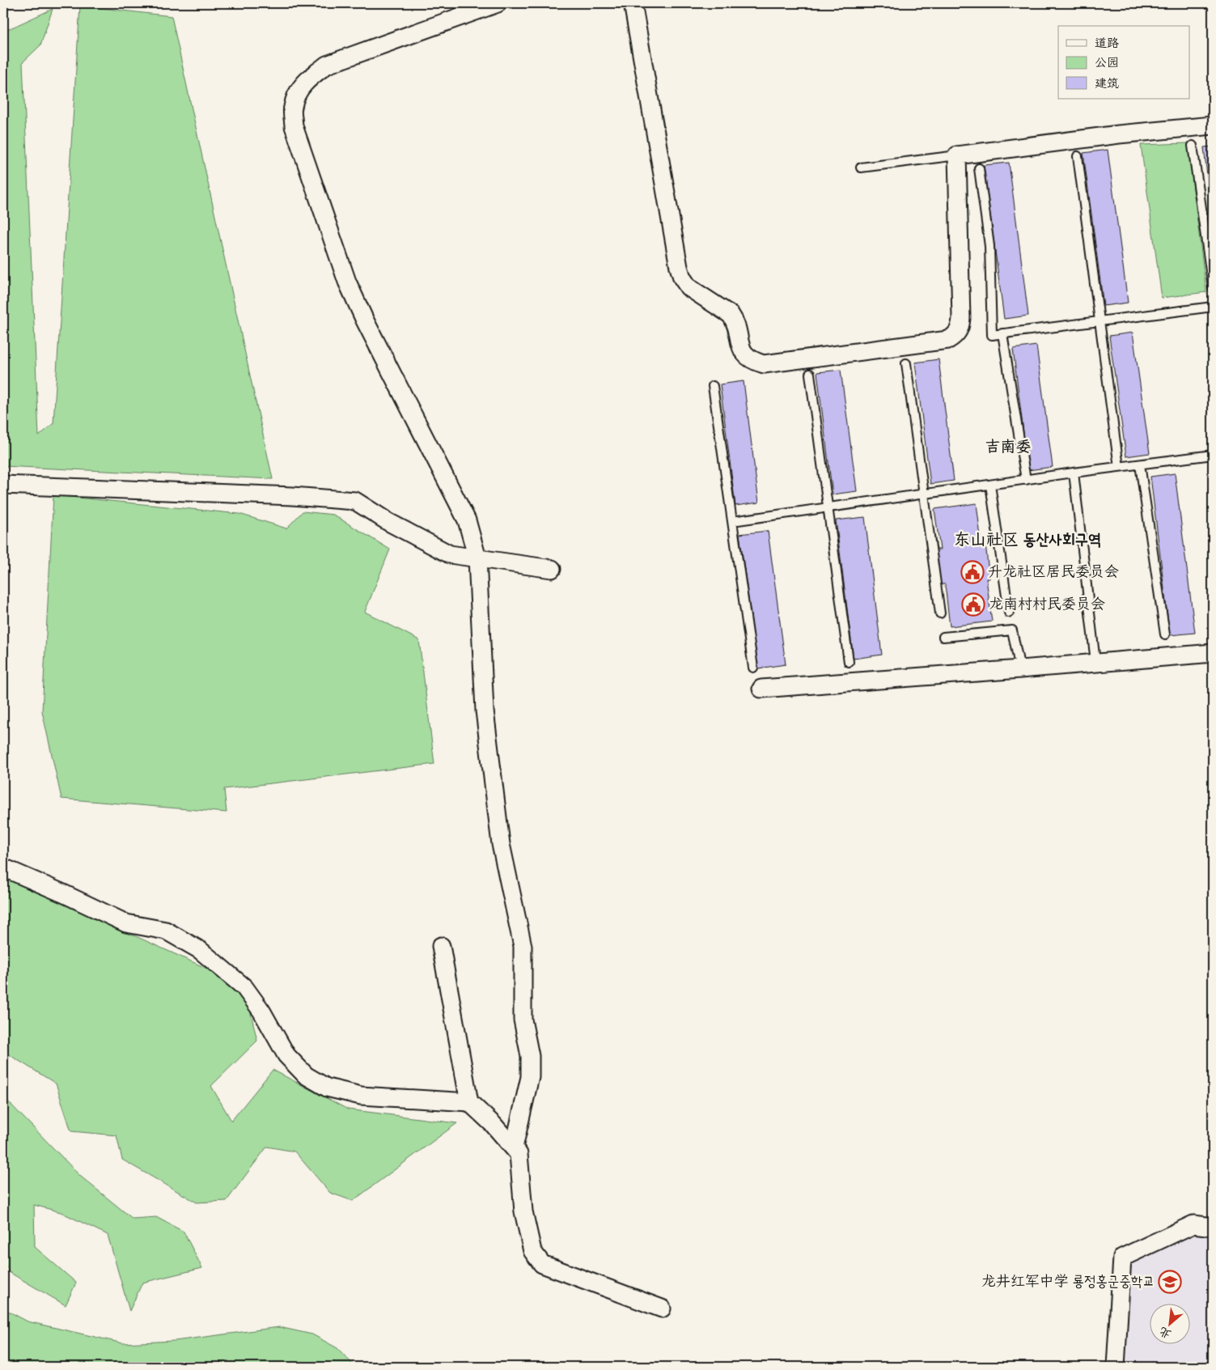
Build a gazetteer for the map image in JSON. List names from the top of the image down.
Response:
{
  "districts": ["吉南委", "东山社区 동산사회구역"],
  "places": {
    "public building": ["升龙社区居民委员会", "龙南村村民委员会"],
    "school or university": ["龙井红军中学 룡정홍군중학교"]
  },
  "legend": ["道路", "公园", "建筑"],
  "north": "bottom left"
}
